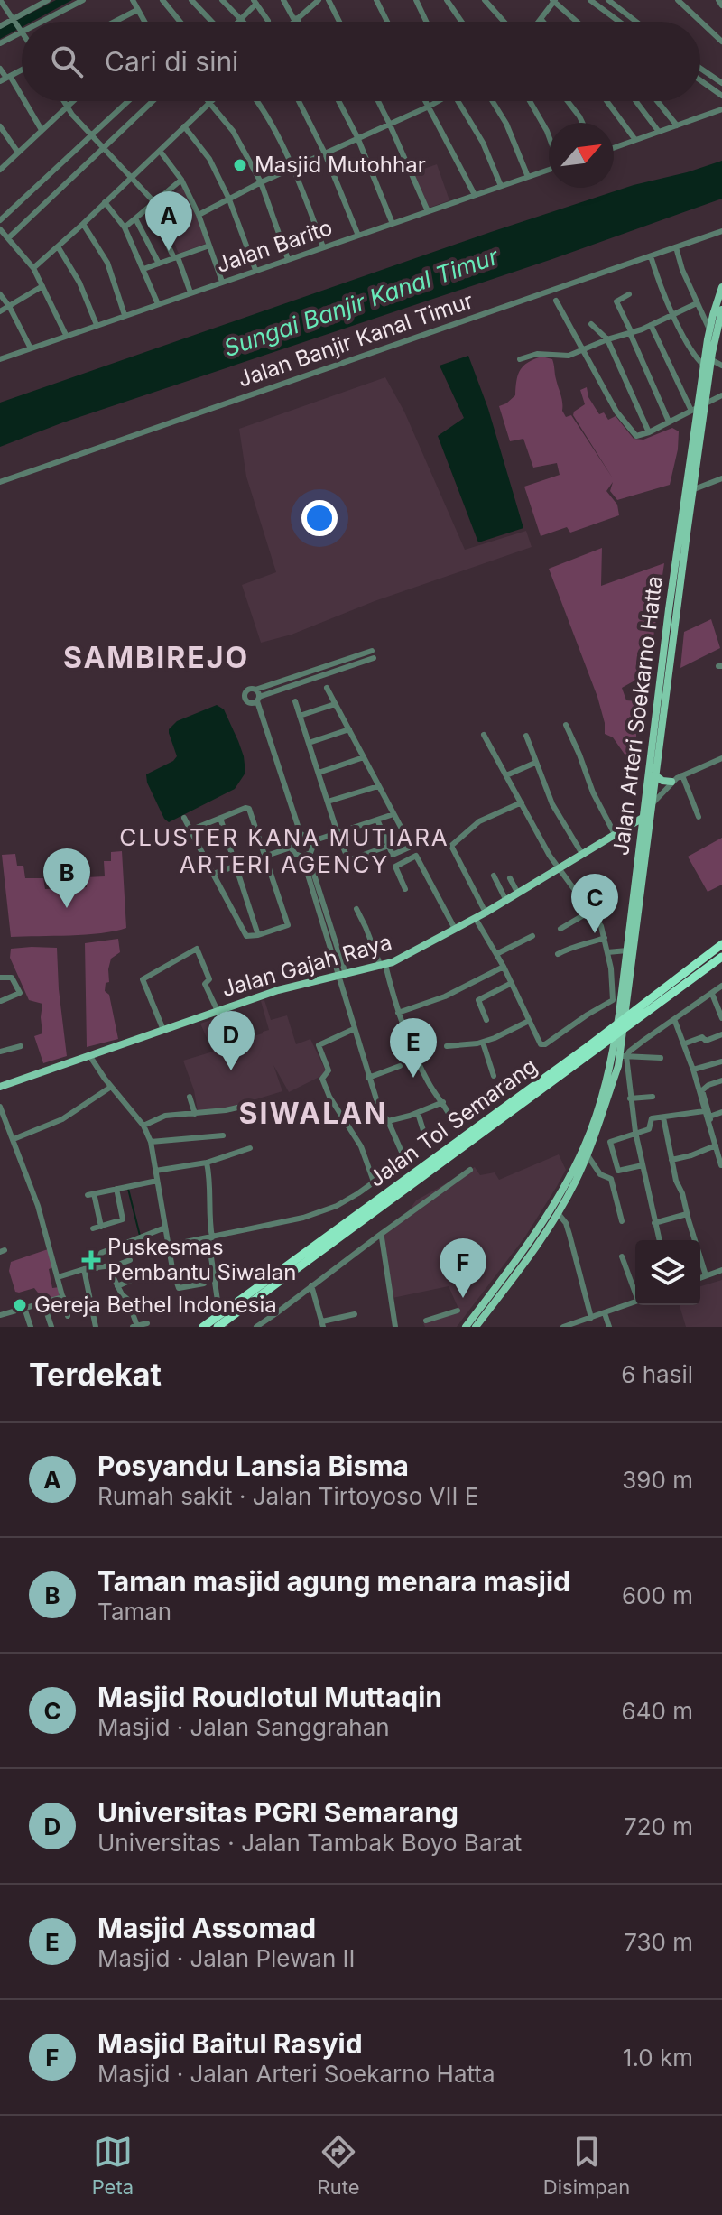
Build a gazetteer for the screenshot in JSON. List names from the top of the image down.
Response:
{
  "streets": {
    "highway": ["Jalan Tol Semarang"],
    "main road": ["Jalan Arteri Soekarno Hatta", "Jalan Gajah Raya"],
    "street": ["Jalan Barito", "Jalan Banjir Kanal Timur"]
  },
  "crossings": [
    ["Jalan Arteri Soekarno Hatta", "Jalan Gajah Raya"]
  ],
  "districts": ["SAMBIREJO", "CLUSTER KANA MUTIARA ARTERI AGENCY", "SIWALAN"],
  "water": ["Sungai Banjir Kanal Timur"],
  "places": {
    "other": ["Masjid Mutohhar", "Gereja Bethel Indonesia"],
    "health": ["Puskesmas Pembantu Siwalan"]
  },
  "north": "top right",
  "page": {
    "search": "Cari di sini",
    "pins": [
      "A",
      "B",
      "C",
      "D",
      "E",
      "F"
    ],
    "heading": ["Terdekat", "6 hasil"],
    "list": [
      {
        "mark": "A",
        "name": "Posyandu Lansia Bisma",
        "note": "Rumah sakit · Jalan Tirtoyoso VII E",
        "value": "390 m"
      },
      {
        "mark": "B",
        "name": "Taman masjid agung menara masjid",
        "note": "Taman",
        "value": "600 m"
      },
      {
        "mark": "C",
        "name": "Masjid Roudlotul Muttaqin",
        "note": "Masjid · Jalan Sanggrahan",
        "value": "640 m"
      },
      {
        "mark": "D",
        "name": "Universitas PGRI Semarang",
        "note": "Universitas · Jalan Tambak Boyo Barat",
        "value": "720 m"
      },
      {
        "mark": "E",
        "name": "Masjid Assomad",
        "note": "Masjid · Jalan Plewan II",
        "value": "730 m"
      },
      {
        "mark": "F",
        "name": "Masjid Baitul Rasyid",
        "note": "Masjid · Jalan Arteri Soekarno Hatta",
        "value": "1.0 km"
      }
    ],
    "nav": ["Peta", "Rute", "Disimpan"]
  }
}
